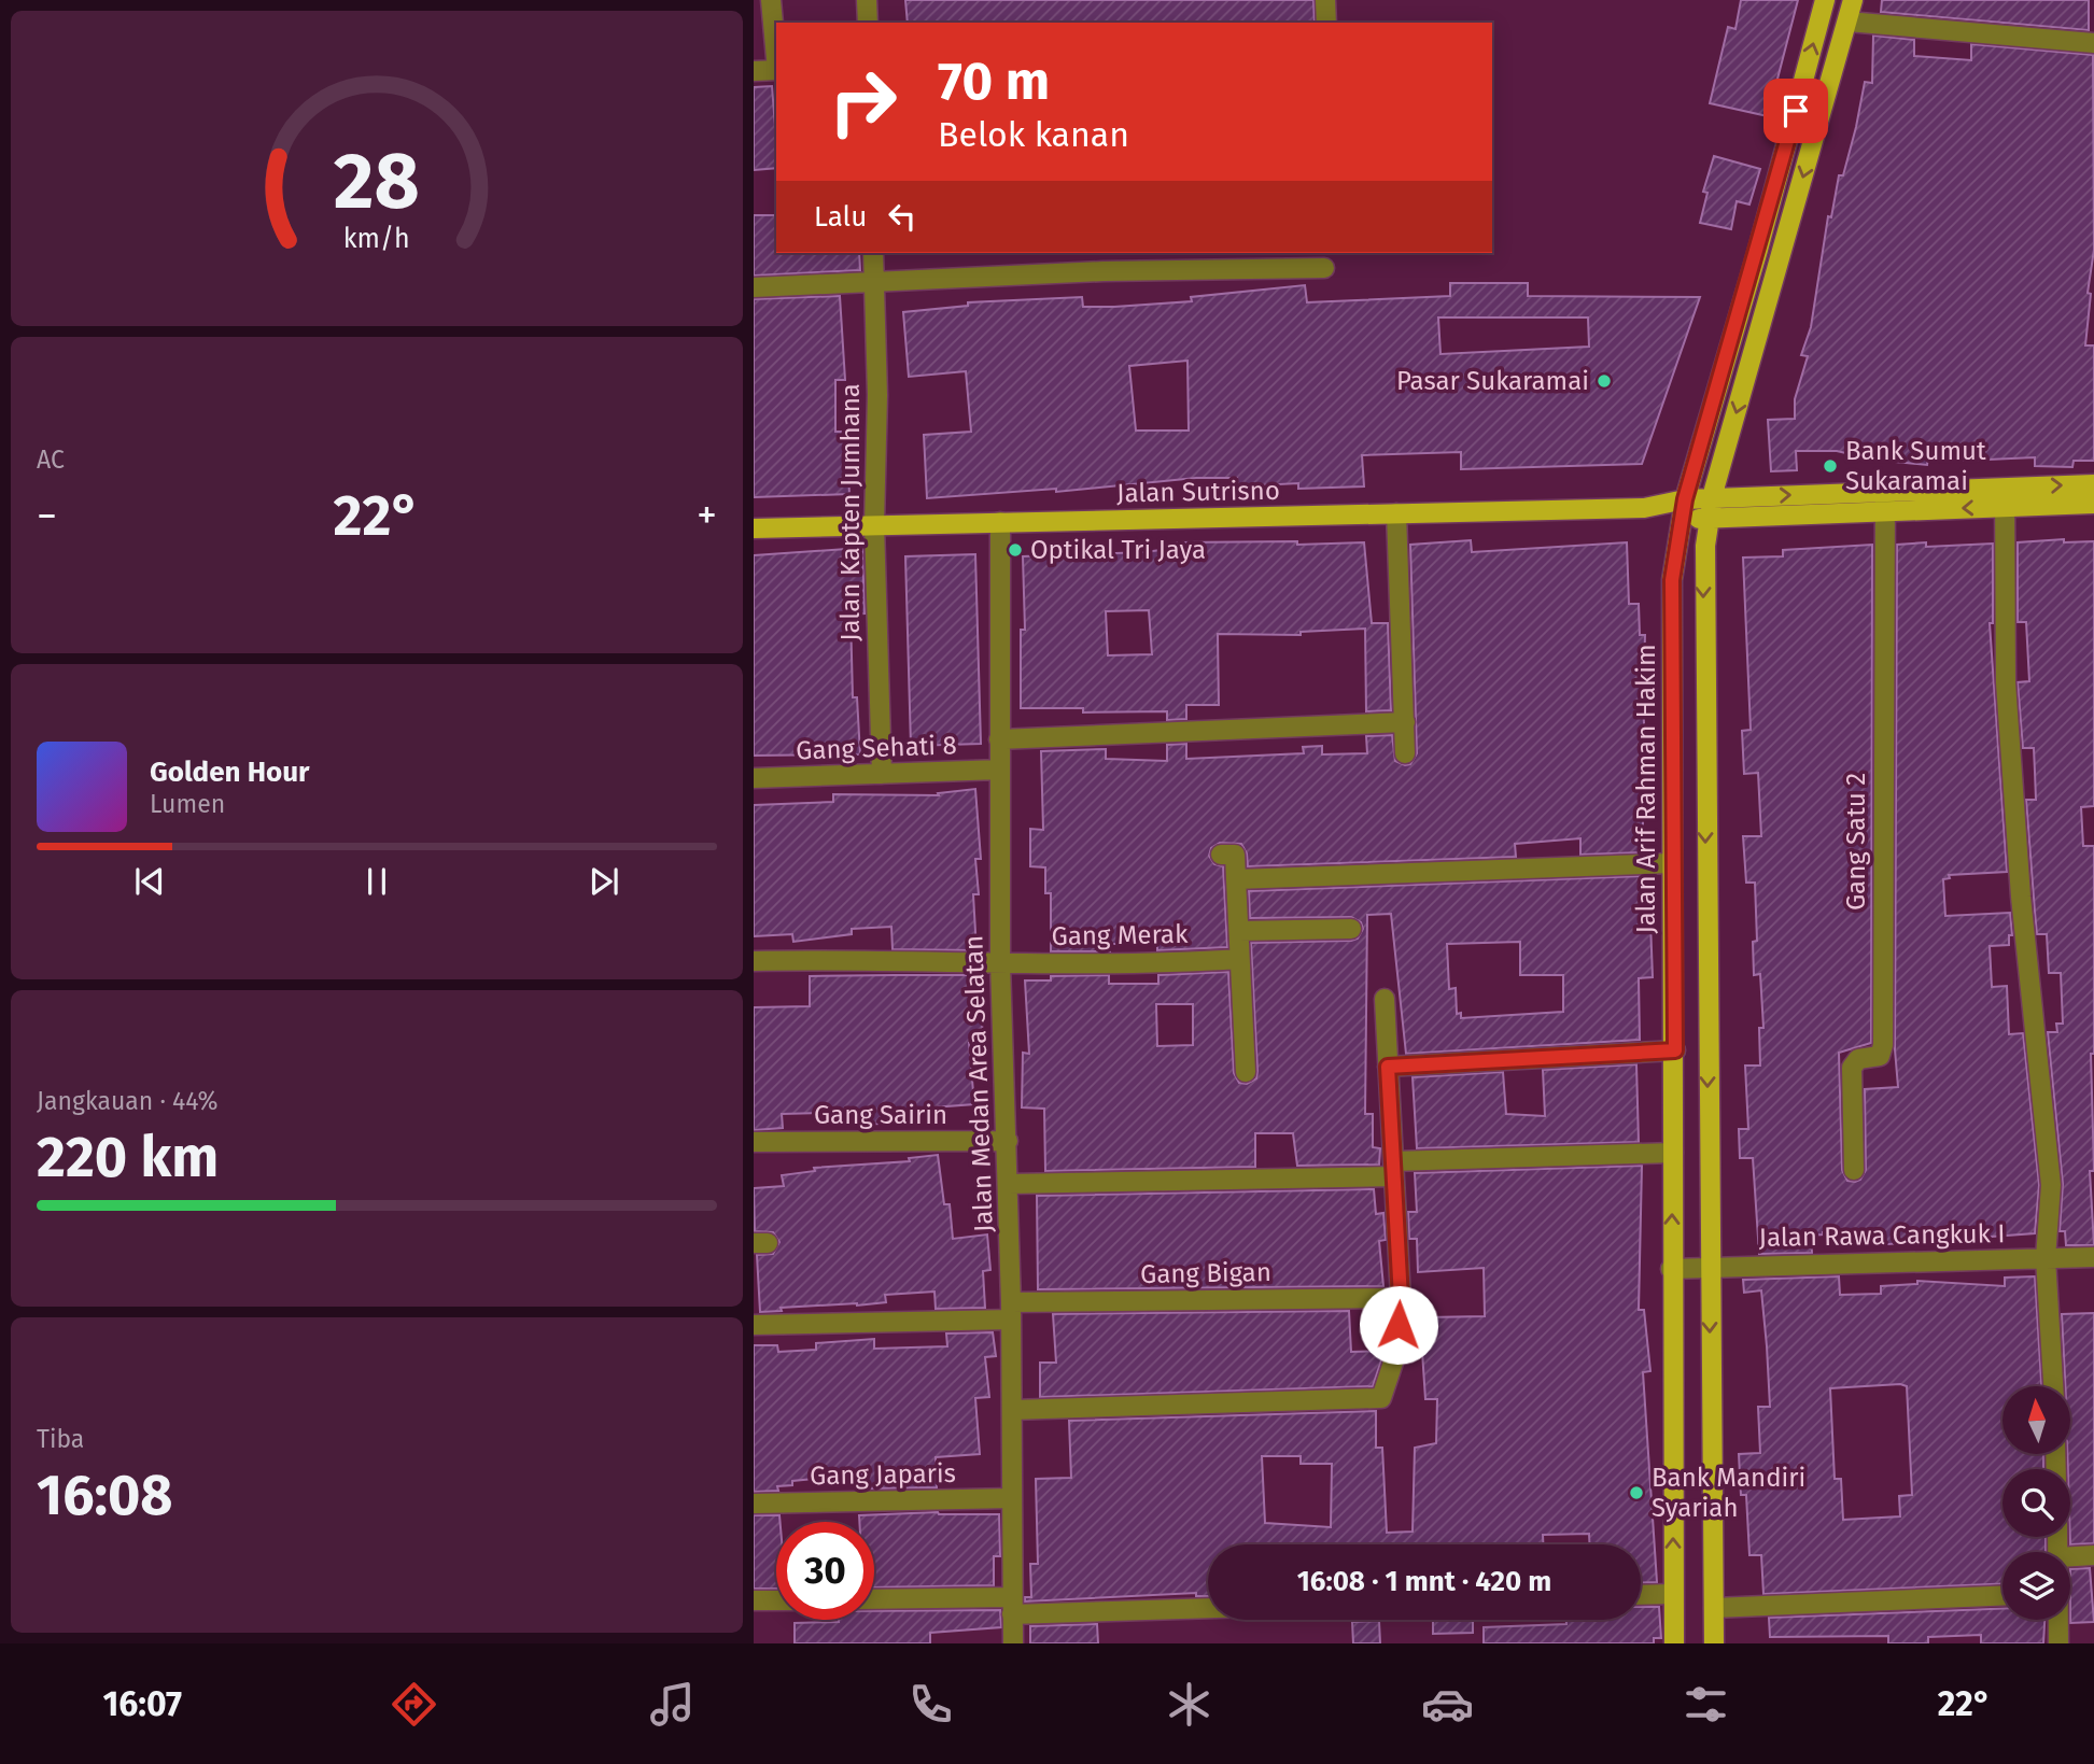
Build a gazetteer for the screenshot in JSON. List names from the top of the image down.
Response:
{
  "streets": {
    "main road": ["Jalan Sutrisno", "Jalan Arif Rahman Hakim"],
    "street": [
      "Jalan Kapten Jumhana",
      "Gang Sehati 8",
      "Gang Satu 2",
      "Gang Merak",
      "Jalan Medan Area Selatan",
      "Gang Sairin",
      "Jalan Rawa Cangkuk I",
      "Gang Bigan",
      "Gang Japaris"
    ]
  },
  "crossings": [
    ["Jalan Sutrisno", "Jalan Kapten Jumhana"],
    ["Jalan Sutrisno", "Jalan Arif Rahman Hakim"],
    ["Jalan Sutrisno", "Gang Satu 2"],
    ["Jalan Sutrisno", "Jalan Medan Area Selatan"],
    ["Jalan Kapten Jumhana", "Gang Sehati 8"],
    ["Gang Sehati 8", "Jalan Medan Area Selatan"],
    ["Jalan Arif Rahman Hakim", "Jalan Rawa Cangkuk I"],
    ["Gang Merak", "Jalan Medan Area Selatan"],
    ["Jalan Medan Area Selatan", "Gang Sairin"],
    ["Jalan Medan Area Selatan", "Gang Bigan"],
    ["Jalan Medan Area Selatan", "Gang Japaris"]
  ],
  "places": [
    "Pasar Sukaramai",
    "Bank Sumut Sukaramai",
    "Optikal Tri Jaya",
    "Bank Mandiri Syariah"
  ],
  "north": "top",
  "page": {
    "turn": ["70 m", "Belok kanan"],
    "then": "Lalu",
    "tile": [
      "AC",
      ["Jangkauan · 44%", "220 km"],
      ["Tiba", "16:08"]
    ],
    "heat": ["−", "22°", "+"],
    "song": ["Golden Hour", "Lumen"],
    "limit": "30",
    "trip": "16:08 · 1 mnt · 420 m",
    "tabs": ["16:07", "22°"],
    "gauge": ["28", "km/h"]
  }
}
